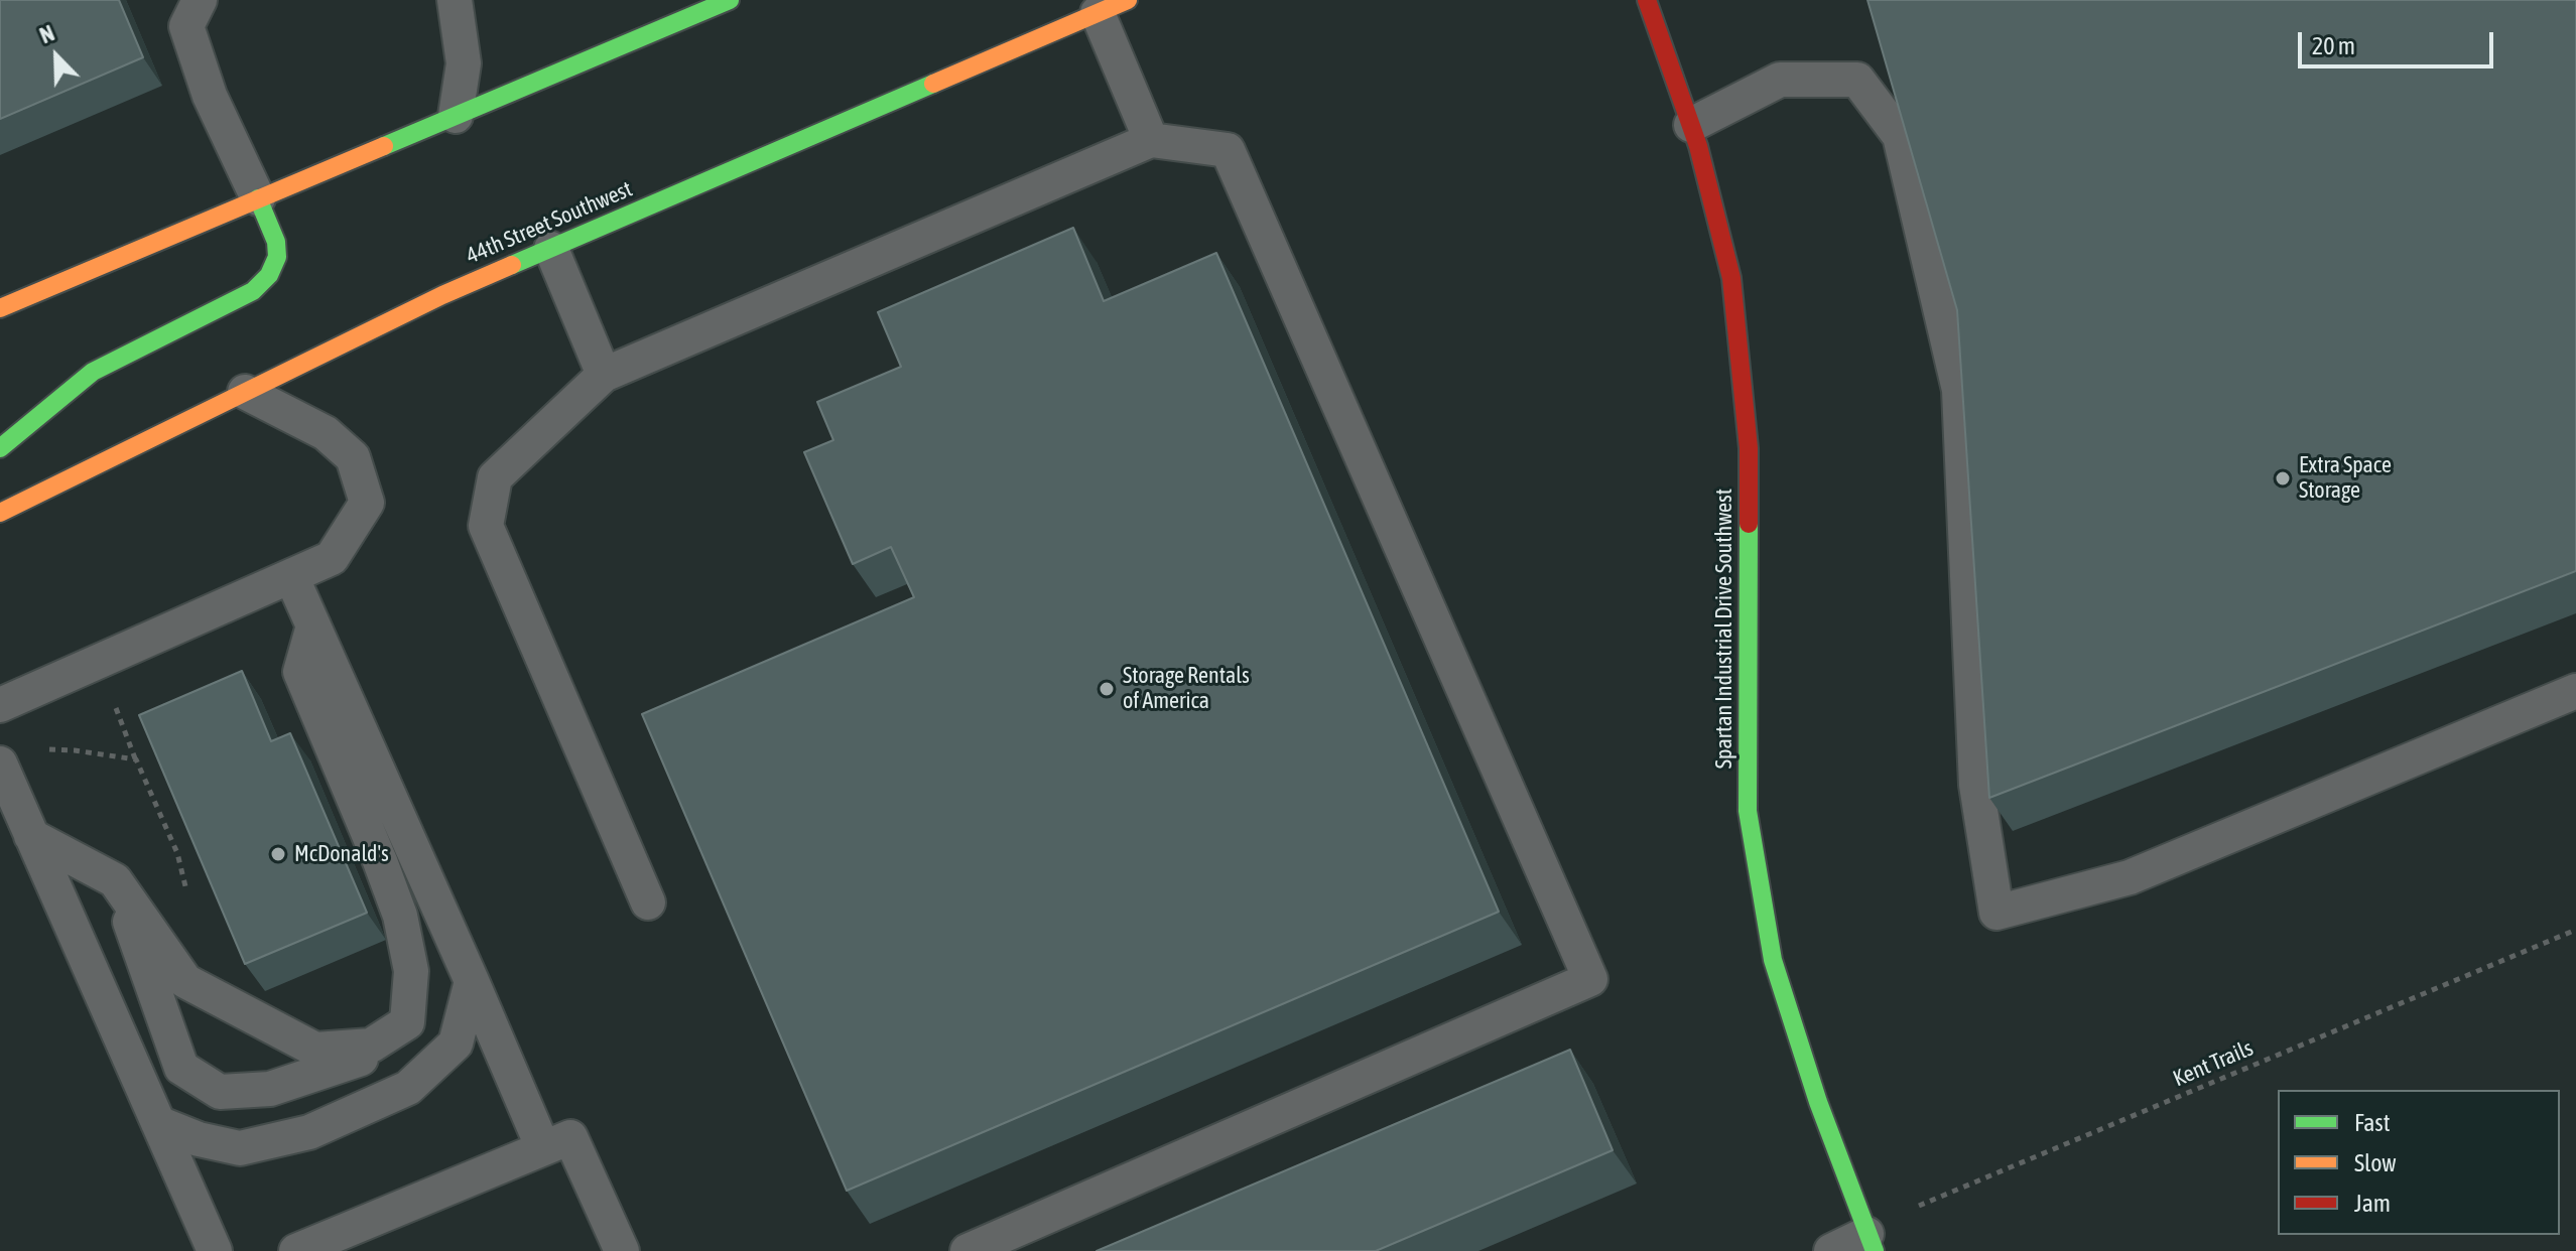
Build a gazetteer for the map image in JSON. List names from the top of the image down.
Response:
{
  "streets": {
    "main road": ["44th Street Southwest", "Spartan Industrial Drive Southwest"],
    "path": ["Kent Trails"]
  },
  "crossings": [
    ["Spartan Industrial Drive Southwest", "Kent Trails"]
  ],
  "places": ["Extra Space Storage", "Storage Rentals of America", "McDonald's"],
  "legend": ["Fast", "Slow", "Jam"],
  "scale_bar": "20 m",
  "north": "top left"
}
